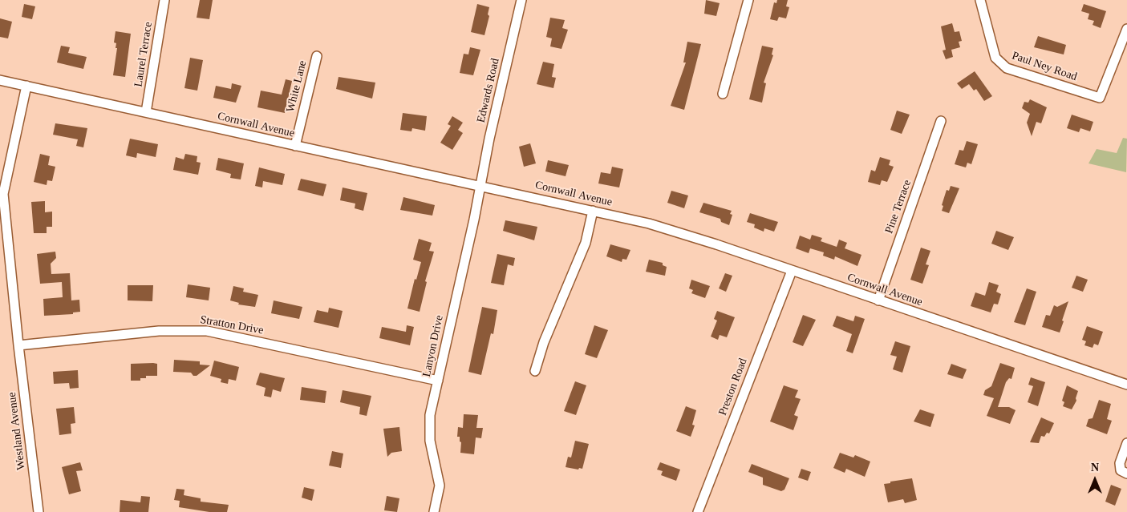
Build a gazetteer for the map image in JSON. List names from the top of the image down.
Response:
{
  "streets": {
    "street": [
      "Laurel Terrace",
      "Paul Ney Road",
      "White Lane",
      "Edwards Road",
      "Cornwall Avenue",
      "Pine Terrace",
      "Stratton Drive",
      "Lanyon Drive",
      "Preston Road",
      "Westland Avenue"
    ]
  },
  "crossings": [
    ["Laurel Terrace", "Cornwall Avenue"],
    ["White Lane", "Cornwall Avenue"],
    ["Edwards Road", "Cornwall Avenue"],
    ["Edwards Road", "Lanyon Drive"],
    ["Cornwall Avenue", "Pine Terrace"],
    ["Cornwall Avenue", "Lanyon Drive"],
    ["Cornwall Avenue", "Preston Road"],
    ["Cornwall Avenue", "Westland Avenue"],
    ["Stratton Drive", "Lanyon Drive"],
    ["Stratton Drive", "Westland Avenue"]
  ],
  "north": "top"
}
